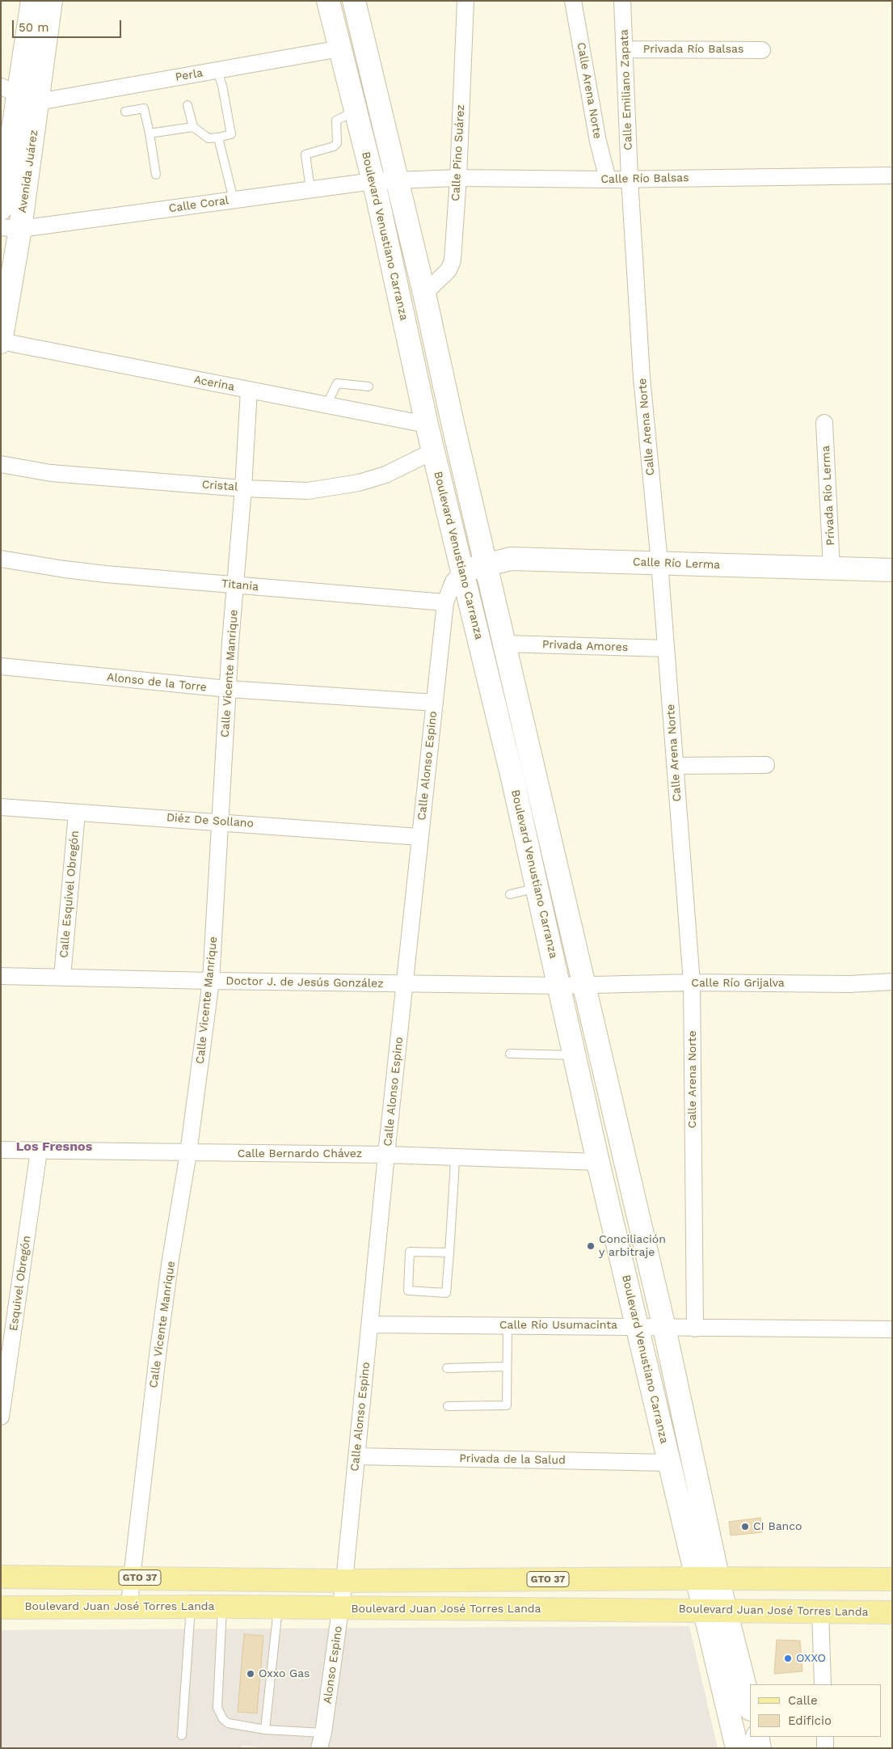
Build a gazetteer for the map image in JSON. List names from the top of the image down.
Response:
{
  "streets": {
    "main road": [
      "Avenida Juárez",
      "Boulevard Venustiano Carranza",
      "Calle Río Lerma",
      "GTO 37",
      "Boulevard Juan José Torres Landa"
    ],
    "street": [
      "Privada Río Balsas",
      "Perla",
      "Calle Emiliano Zapata",
      "Calle Arena Norte",
      "Calle Pino Suárez",
      "Calle Río Balsas",
      "Calle Coral",
      "Acerina",
      "Cristal",
      "Privada Río Lerma",
      "Titania",
      "Privada Amores",
      "Calle Vicente Manrique",
      "Alonso de la Torre",
      "Calle Alonso Espino",
      "Diéz De Sollano",
      "Calle Esquivel Obregón",
      "Doctor J. de Jesús González",
      "Calle Río Grijalva",
      "Calle Bernardo Chávez",
      "Esquivel Obregón",
      "Calle Río Usumacinta",
      "Privada de la Salud",
      "Alonso Espino"
    ]
  },
  "crossings": [
    ["Privada Río Balsas", "Calle Emiliano Zapata"],
    ["Perla", "Avenida Juárez"],
    ["Perla", "Boulevard Venustiano Carranza"],
    ["Calle Emiliano Zapata", "Calle Arena Norte"],
    ["Calle Emiliano Zapata", "Calle Río Balsas"],
    ["Calle Arena Norte", "Calle Río Balsas"],
    ["Calle Arena Norte", "Calle Río Lerma"],
    ["Calle Arena Norte", "Privada Amores"],
    ["Calle Arena Norte", "Calle Río Grijalva"],
    ["Calle Arena Norte", "Calle Río Usumacinta"],
    ["Calle Pino Suárez", "Calle Río Balsas"],
    ["Calle Pino Suárez", "Boulevard Venustiano Carranza"],
    ["Avenida Juárez", "Calle Coral"],
    ["Avenida Juárez", "Acerina"],
    ["Calle Río Balsas", "Calle Coral"],
    ["Calle Río Balsas", "Boulevard Venustiano Carranza"],
    ["Calle Coral", "Boulevard Venustiano Carranza"],
    ["Boulevard Venustiano Carranza", "Acerina"],
    ["Boulevard Venustiano Carranza", "Cristal"],
    ["Boulevard Venustiano Carranza", "Calle Río Lerma"],
    ["Boulevard Venustiano Carranza", "Privada Amores"],
    ["Boulevard Venustiano Carranza", "Doctor J. de Jesús González"],
    ["Boulevard Venustiano Carranza", "Calle Río Grijalva"],
    ["Boulevard Venustiano Carranza", "Calle Bernardo Chávez"],
    ["Boulevard Venustiano Carranza", "Calle Río Usumacinta"],
    ["Boulevard Venustiano Carranza", "Privada de la Salud"],
    ["Boulevard Venustiano Carranza", "GTO 37"],
    ["Boulevard Venustiano Carranza", "Boulevard Juan José Torres Landa"],
    ["Acerina", "Calle Vicente Manrique"],
    ["Cristal", "Calle Vicente Manrique"],
    ["Privada Río Lerma", "Calle Río Lerma"],
    ["Titania", "Calle Vicente Manrique"],
    ["Titania", "Calle Alonso Espino"],
    ["Calle Vicente Manrique", "Alonso de la Torre"],
    ["Calle Vicente Manrique", "Diéz De Sollano"],
    ["Calle Vicente Manrique", "Doctor J. de Jesús González"],
    ["Calle Vicente Manrique", "Calle Bernardo Chávez"],
    ["Calle Vicente Manrique", "GTO 37"],
    ["Calle Vicente Manrique", "Boulevard Juan José Torres Landa"],
    ["Alonso de la Torre", "Calle Alonso Espino"],
    ["Calle Alonso Espino", "Diéz De Sollano"],
    ["Calle Alonso Espino", "Doctor J. de Jesús González"],
    ["Calle Alonso Espino", "Calle Bernardo Chávez"],
    ["Calle Alonso Espino", "Calle Río Usumacinta"],
    ["Calle Alonso Espino", "Privada de la Salud"],
    ["Calle Alonso Espino", "GTO 37"],
    ["Calle Alonso Espino", "Alonso Espino"],
    ["Diéz De Sollano", "Calle Esquivel Obregón"],
    ["Calle Esquivel Obregón", "Doctor J. de Jesús González"],
    ["Doctor J. de Jesús González", "Calle Río Grijalva"],
    ["Calle Bernardo Chávez", "Esquivel Obregón"],
    ["GTO 37", "Alonso Espino"],
    ["Boulevard Juan José Torres Landa", "Alonso Espino"]
  ],
  "districts": ["Los Fresnos"],
  "places": [
    "Conciliación y arbitraje",
    "CI Banco",
    "OXXO",
    "Oxxo Gas"
  ],
  "legend": ["Calle", "Edificio"],
  "scale_bar": "50 m"
}
